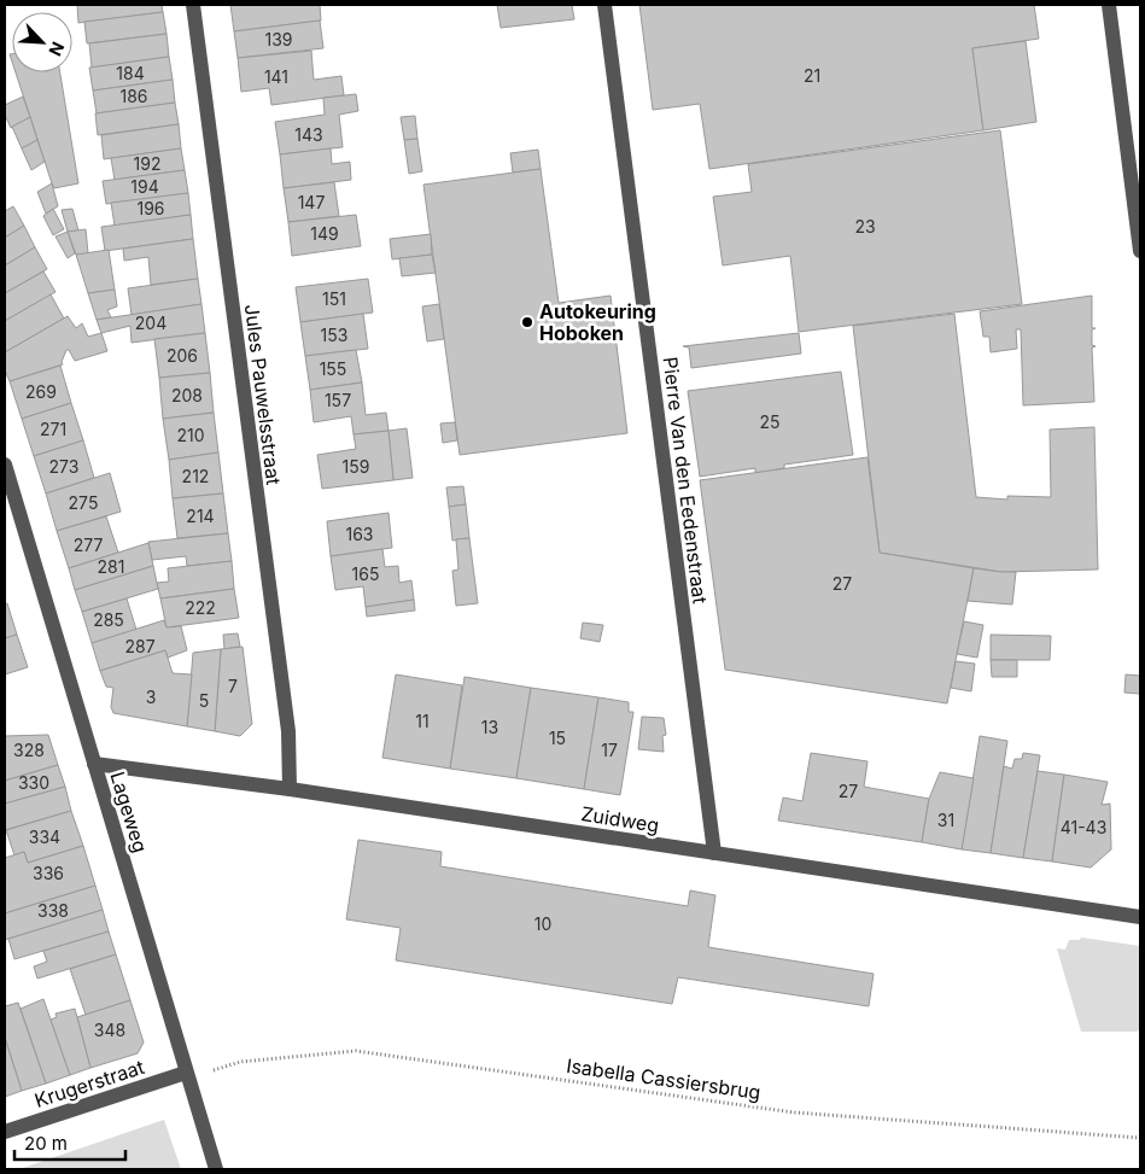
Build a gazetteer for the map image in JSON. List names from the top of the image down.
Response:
{
  "streets": {
    "street": [
      "Jules Pauwelsstraat",
      "Pierre Van den Eedenstraat",
      "Lageweg",
      "Zuidweg",
      "Krugerstraat"
    ],
    "path": ["Isabella Cassiersbrug"]
  },
  "crossings": [
    ["Jules Pauwelsstraat", "Zuidweg"],
    ["Pierre Van den Eedenstraat", "Zuidweg"],
    ["Lageweg", "Zuidweg"],
    ["Lageweg", "Isabella Cassiersbrug"],
    ["Lageweg", "Krugerstraat"],
    ["Isabella Cassiersbrug", "Krugerstraat"]
  ],
  "places": ["Autokeuring Hoboken"],
  "house_numbers": [
    "139",
    "184",
    "21",
    "141",
    "186",
    "143",
    "192",
    "194",
    "147",
    "196",
    "23",
    "149",
    "151",
    "204",
    "153",
    "206",
    "155",
    "269",
    "208",
    "157",
    "25",
    "271",
    "210",
    "273",
    "159",
    "212",
    "275",
    "214",
    "163",
    "277",
    "281",
    "165",
    "27",
    "222",
    "285",
    "287",
    "7",
    "3",
    "5",
    "11",
    "13",
    "15",
    "328",
    "17",
    "330",
    "27",
    "31",
    "41-43",
    "334",
    "336",
    "338",
    "10",
    "348"
  ],
  "scale_bar": "20 m",
  "north": "bottom right"
}
